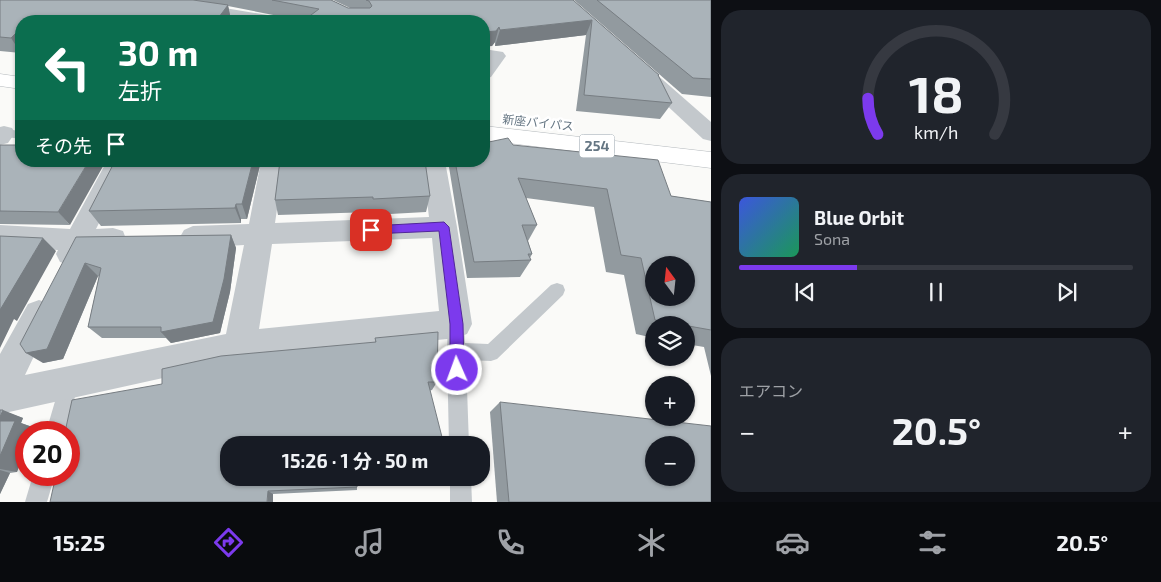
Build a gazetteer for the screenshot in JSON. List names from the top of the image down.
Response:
{
  "streets": {
    "highway": ["新座バイパス", "254"]
  },
  "north": "top",
  "page": {
    "turn": ["30 m", "左折"],
    "then": "その先",
    "song": ["Blue Orbit", "Sona"],
    "map_buttons": ["+", "−"],
    "tile": "エアコン",
    "heat": ["−", "20.5°", "+"],
    "limit": "20",
    "trip": "15:26 · 1 分 · 50 m",
    "tabs": ["15:25", "20.5°"],
    "gauge": ["18", "km/h"]
  }
}
